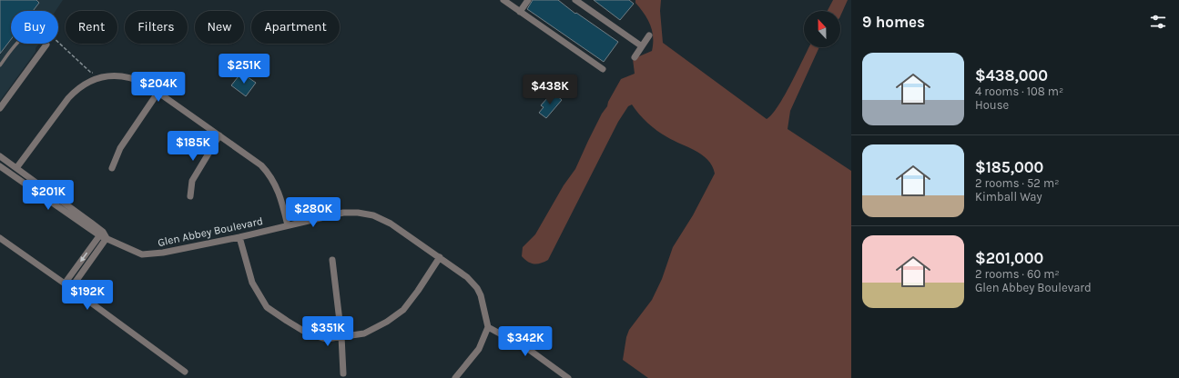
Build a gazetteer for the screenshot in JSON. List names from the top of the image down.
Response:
{
  "streets": {
    "street": ["Glen Abbey Boulevard"]
  },
  "north": "top",
  "page": {
    "heading": "9 homes",
    "chip": [
      "Buy",
      "Rent",
      "Filters",
      "New",
      "Apartment"
    ],
    "list": [
      {
        "name": "$438,000",
        "note": "4 rooms · 108 m² · House"
      },
      {
        "name": "$185,000",
        "note": "2 rooms · 52 m² · Kimball Way"
      },
      {
        "name": "$201,000",
        "note": "2 rooms · 60 m² · Glen Abbey Boulevard"
      }
    ],
    "price": [
      "$251K",
      "$204K",
      "$438K",
      "$185K",
      "$201K",
      "$280K",
      "$192K",
      "$351K",
      "$342K"
    ]
  }
}
